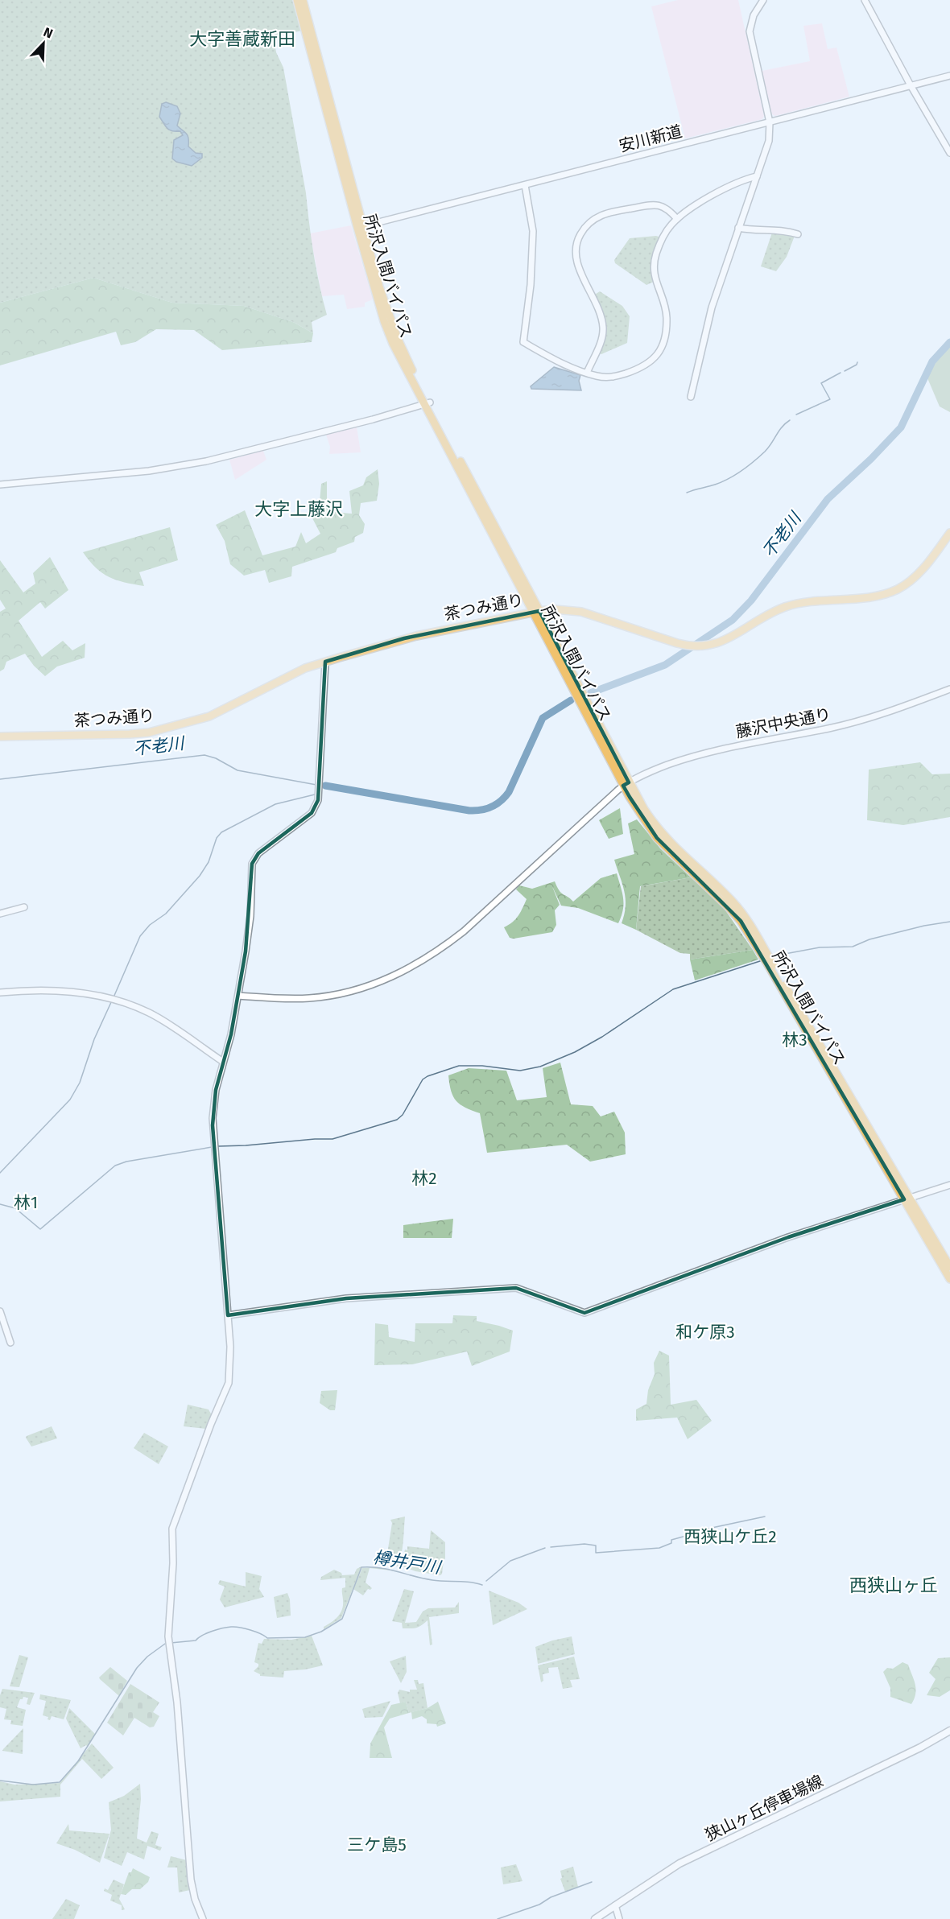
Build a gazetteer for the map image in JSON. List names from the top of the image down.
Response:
{
  "streets": {
    "highway": ["所沢入間バイパス"],
    "main road": ["茶つみ通り", "狭山ヶ丘停車場線"],
    "street": ["安川新道", "藤沢中央通り"]
  },
  "crossings": [
    ["安川新道", "所沢入間バイパス"],
    ["所沢入間バイパス", "茶つみ通り"],
    ["所沢入間バイパス", "藤沢中央通り"]
  ],
  "districts": [
    "大字善蔵新田",
    "大字上藤沢",
    "林3",
    "林2",
    "林1",
    "和ケ原3",
    "西狭山ケ丘2",
    "西狭山ヶ丘",
    "三ケ島5"
  ],
  "water": ["不老川", "樽井戸川"],
  "north": "top right"
}
